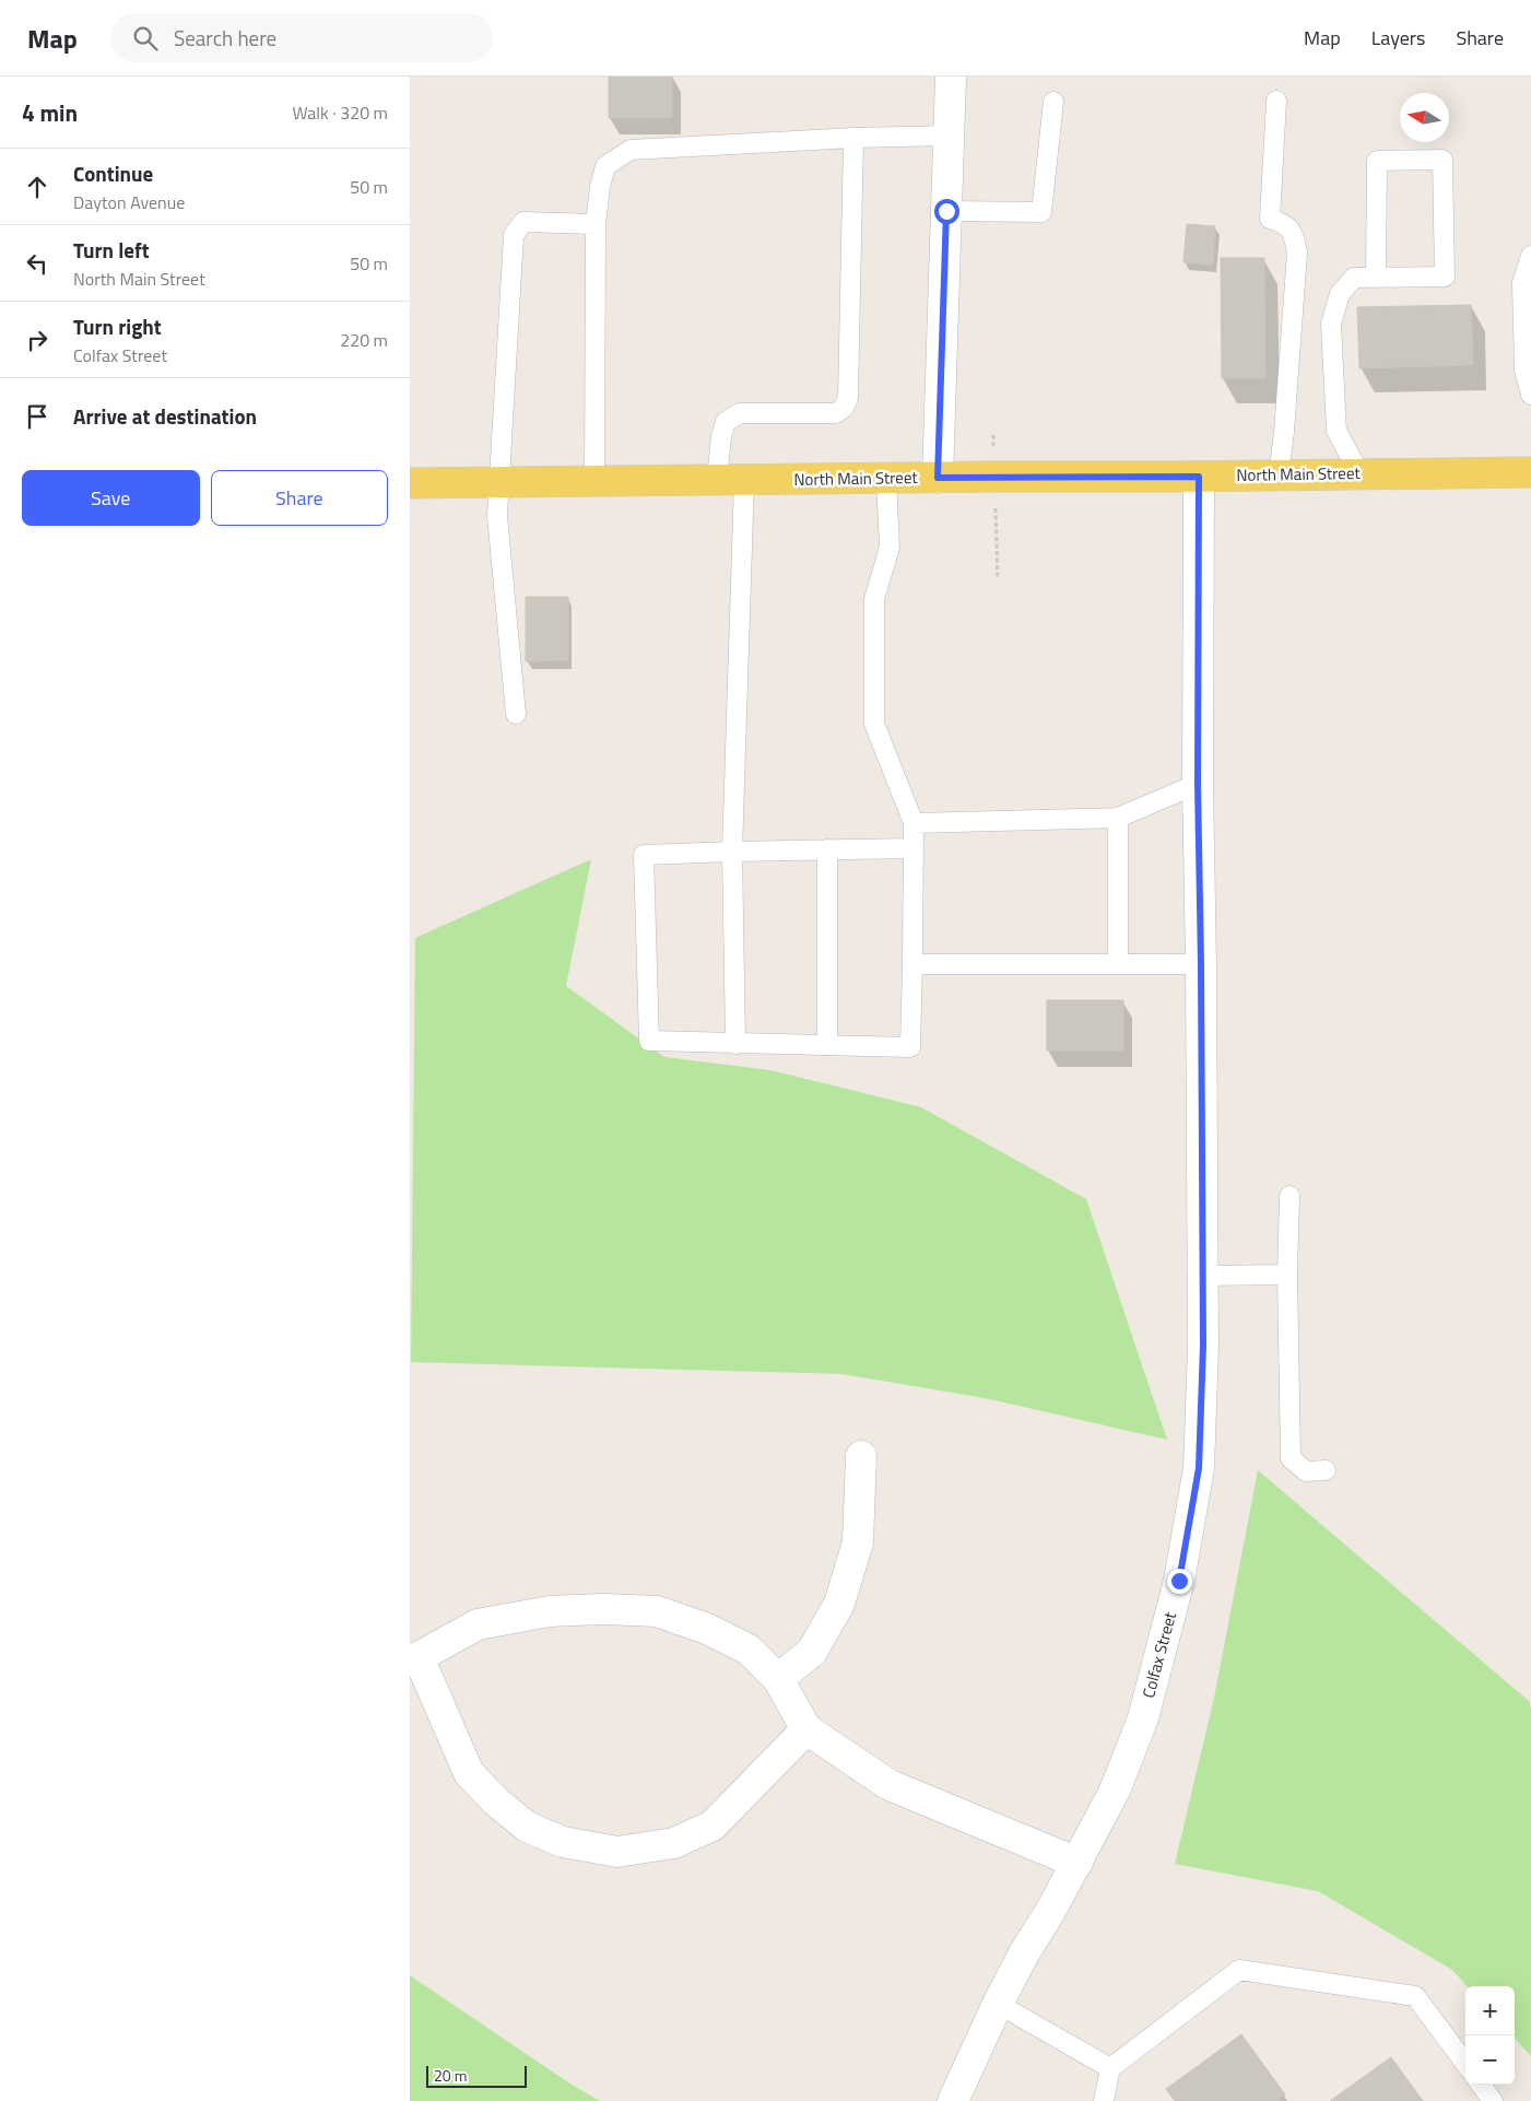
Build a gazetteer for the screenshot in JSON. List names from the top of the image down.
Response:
{
  "streets": {
    "main road": ["North Main Street"],
    "street": ["Colfax Street"]
  },
  "crossings": [
    ["North Main Street", "Colfax Street"]
  ],
  "scale_bar": "20 m",
  "north": "left",
  "page": {
    "header": "Map",
    "search": "Search here",
    "nav": ["Map", "Layers", "Share"],
    "heading": ["4 min", "Walk · 320 m"],
    "list": [
      ["Continue", "Dayton Avenue", "50 m"],
      ["Turn left", "North Main Street", "50 m"],
      ["Turn right", "Colfax Street", "220 m"],
      "Arrive at destination"
    ],
    "buttons": ["Save", "Share"],
    "map_buttons": ["+", "−"],
    "scale": "20 m"
  }
}
